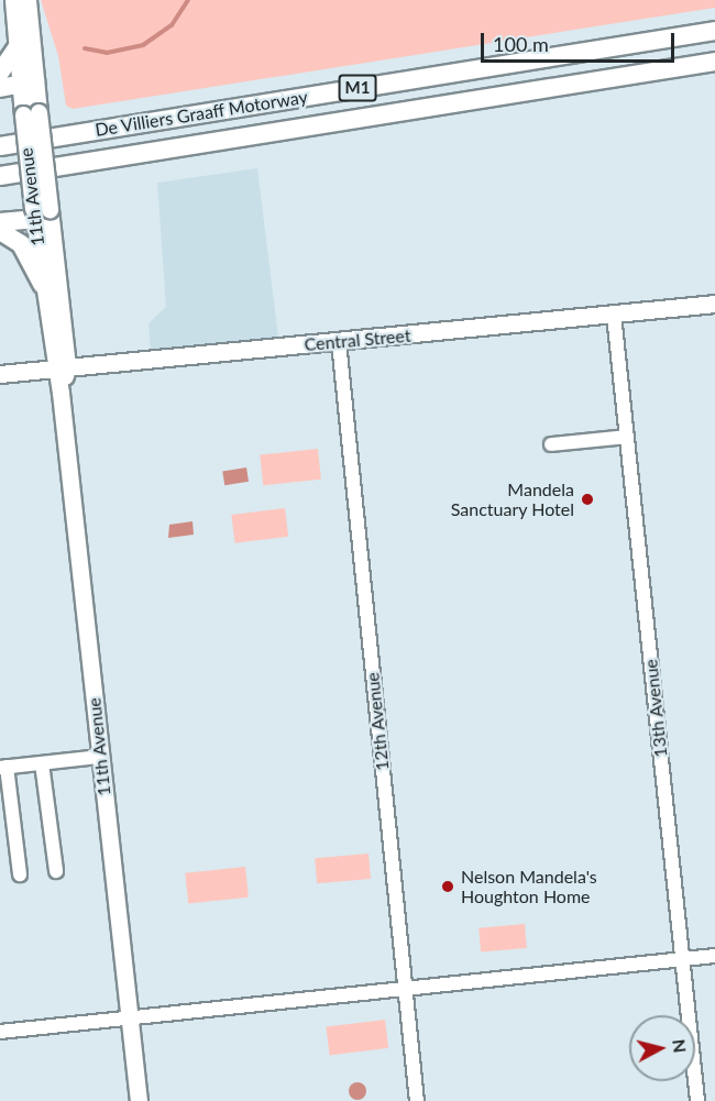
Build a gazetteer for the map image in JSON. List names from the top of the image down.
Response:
{
  "streets": {
    "highway": ["M1", "De Villiers Graaff Motorway"],
    "main road": ["11th Avenue", "Central Street"],
    "street": ["13th Avenue", "12th Avenue"]
  },
  "crossings": [
    ["11th Avenue", "Central Street"],
    ["Central Street", "13th Avenue"],
    ["Central Street", "12th Avenue"]
  ],
  "places": ["Mandela Sanctuary Hotel", "Nelson Mandela's Houghton Home"],
  "scale_bar": "100 m",
  "north": "right"
}
